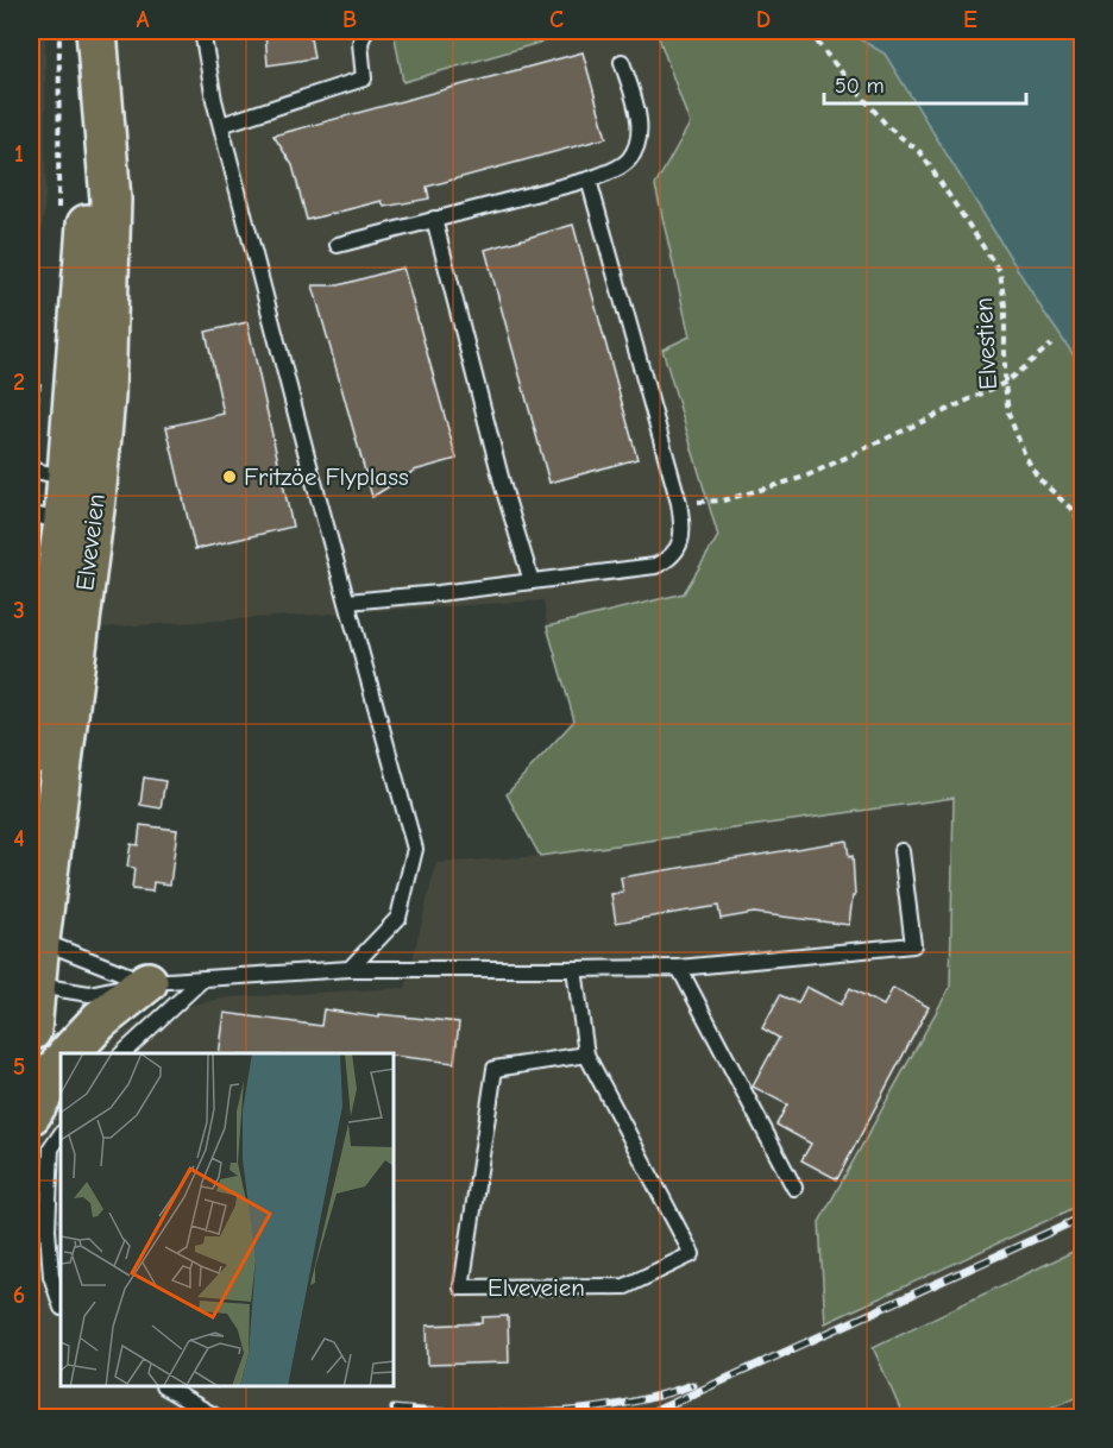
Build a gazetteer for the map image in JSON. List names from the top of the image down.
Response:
{
  "streets": {
    "highway": ["Elveveien"],
    "path": ["Elvestien"]
  },
  "places": ["Fritzöe Flyplass"],
  "scale_bar": "50 m",
  "grid": {
    "columns": [
      "A",
      "B",
      "C",
      "D",
      "E"
    ],
    "rows": [
      "1",
      "2",
      "3",
      "4",
      "5",
      "6"
    ]
  }
}
